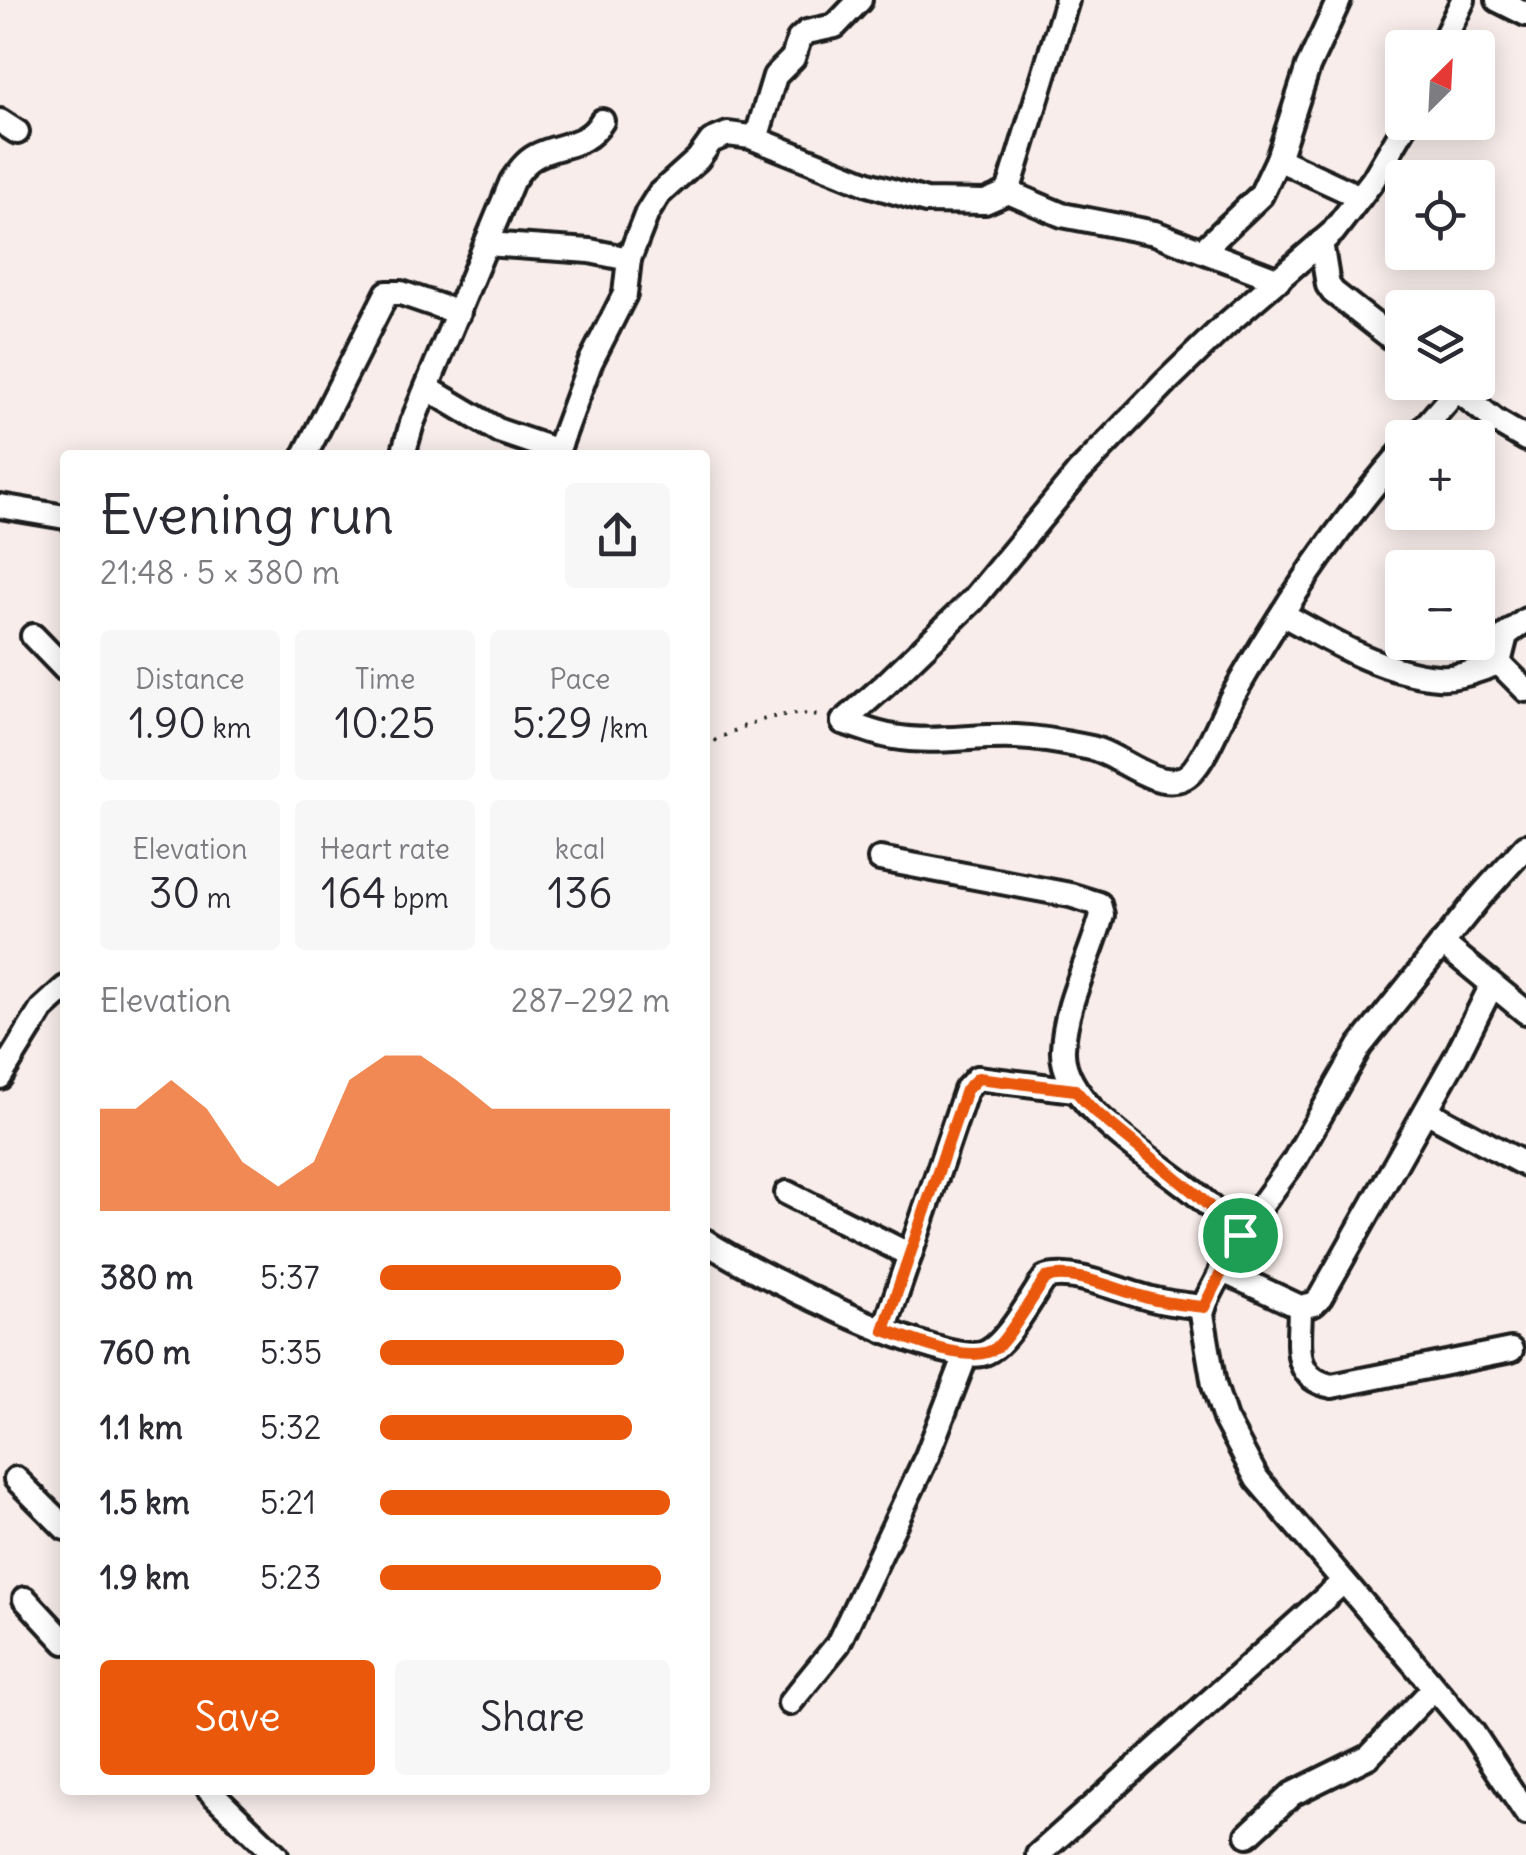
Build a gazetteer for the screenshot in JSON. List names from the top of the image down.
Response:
{
  "north": "top right",
  "page": {
    "map_buttons": ["+", "−"],
    "heading": ["Evening run", "21:48 · 5 × 380 m"],
    "stats": [
      ["Distance", "1.90 km"],
      ["Time", "10:25"],
      ["Pace", "5:29 /km"],
      ["Elevation", "30 m"],
      ["Heart rate", "164 bpm"],
      ["kcal", "136"]
    ],
    "chart": ["Elevation", "287–292 m"],
    "list": [
      {
        "name": "380 m",
        "note": "5:37"
      },
      {
        "name": "760 m",
        "note": "5:35"
      },
      {
        "name": "1.1 km",
        "note": "5:32"
      },
      {
        "name": "1.5 km",
        "note": "5:21"
      },
      {
        "name": "1.9 km",
        "note": "5:23"
      }
    ],
    "buttons": ["Save", "Share"]
  }
}
